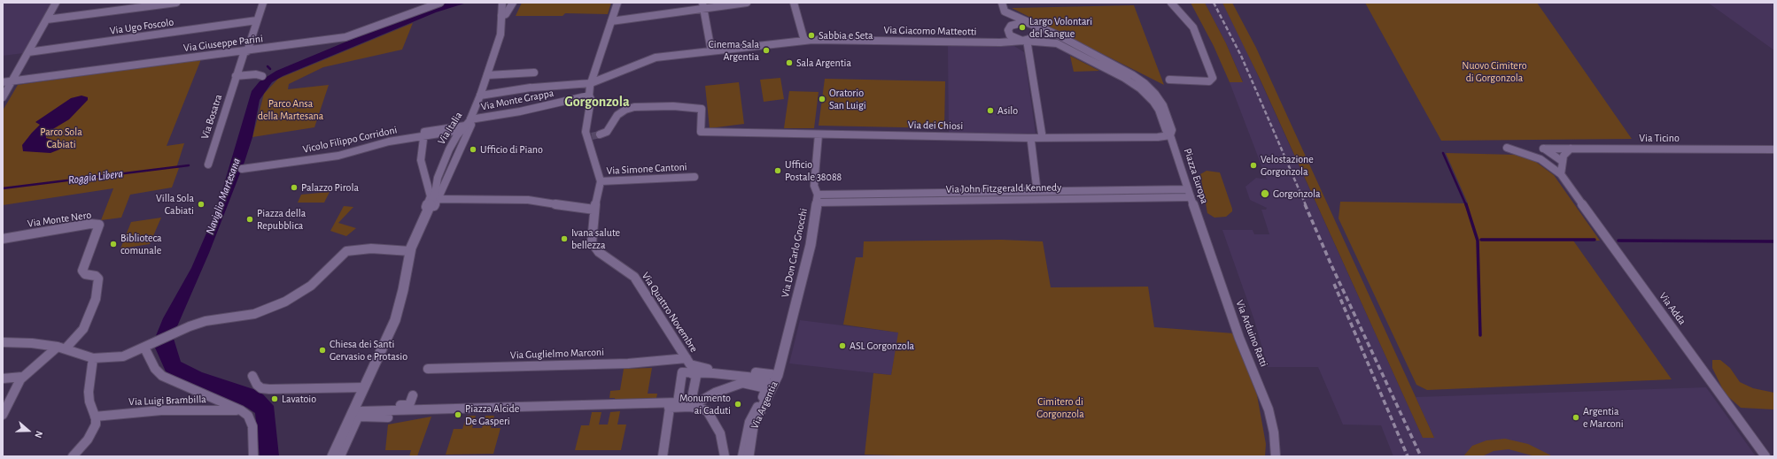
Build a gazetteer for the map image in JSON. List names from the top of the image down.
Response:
{
  "streets": {
    "street": [
      "Via Ugo Foscolo",
      "Via Giacomo Matteotti",
      "Via Giuseppe Parini",
      "Via Monte Grappa",
      "Via Bosatra",
      "Via dei Chiosi",
      "Via Italia",
      "Via Ticino",
      "Vicolo Filippo Corridoni",
      "Via Simone Cantoni",
      "Piazza Europa",
      "Via John Fitzgerald Kennedy",
      "Via Monte Nero",
      "Via Don Carlo Gnocchi",
      "Via Adda",
      "Via Quattro Novembre",
      "Via Arduino Ratti",
      "Via Guglielmo Marconi",
      "Via Luigi Brambilla",
      "Via Argentia"
    ]
  },
  "crossings": [
    ["Via Ugo Foscolo", "Via Bosatra"],
    ["Via Giacomo Matteotti", "Via Italia"],
    ["Via Giuseppe Parini", "Via Bosatra"],
    ["Via Monte Grappa", "Via Italia"],
    ["Via Monte Grappa", "Vicolo Filippo Corridoni"],
    ["Via dei Chiosi", "Piazza Europa"],
    ["Via dei Chiosi", "Via Don Carlo Gnocchi"],
    ["Via Ticino", "Via Adda"],
    ["Via Simone Cantoni", "Via Quattro Novembre"],
    ["Piazza Europa", "Via John Fitzgerald Kennedy"],
    ["Piazza Europa", "Via Arduino Ratti"],
    ["Via John Fitzgerald Kennedy", "Via Don Carlo Gnocchi"],
    ["Via Don Carlo Gnocchi", "Via Argentia"],
    ["Via Quattro Novembre", "Via Guglielmo Marconi"]
  ],
  "districts": ["Gorgonzola"],
  "water": ["Roggia Libera", "Naviglio Martesana"],
  "parks": [
    "Nuovo Cimitero di Gorgonzola",
    "Parco Ansa della Martesana",
    "Parco Sola Cabiati",
    "Cimitero di Gorgonzola"
  ],
  "places": [
    "Largo Volontari del Sangue",
    "Sabbia e Seta",
    "Cinema Sala Argentia",
    "Sala Argentia",
    "Oratorio San Luigi",
    "Asilo",
    "Ufficio di Piano",
    "Velostazione Gorgonzola",
    "Ufficio Postale 38088",
    "Palazzo Pirola",
    "Gorgonzola",
    "Villa Sola Cabiati",
    "Piazza della Repubblica",
    "Ivana salute bellezza",
    "Biblioteca comunale",
    "ASL Gorgonzola",
    "Chiesa dei Santi Gervasio e Protasio",
    "Lavatoio",
    "Monumento ai Caduti",
    "Piazza Alcide De Gasperi",
    "Argentia e Marconi"
  ],
  "north": "right"
}
